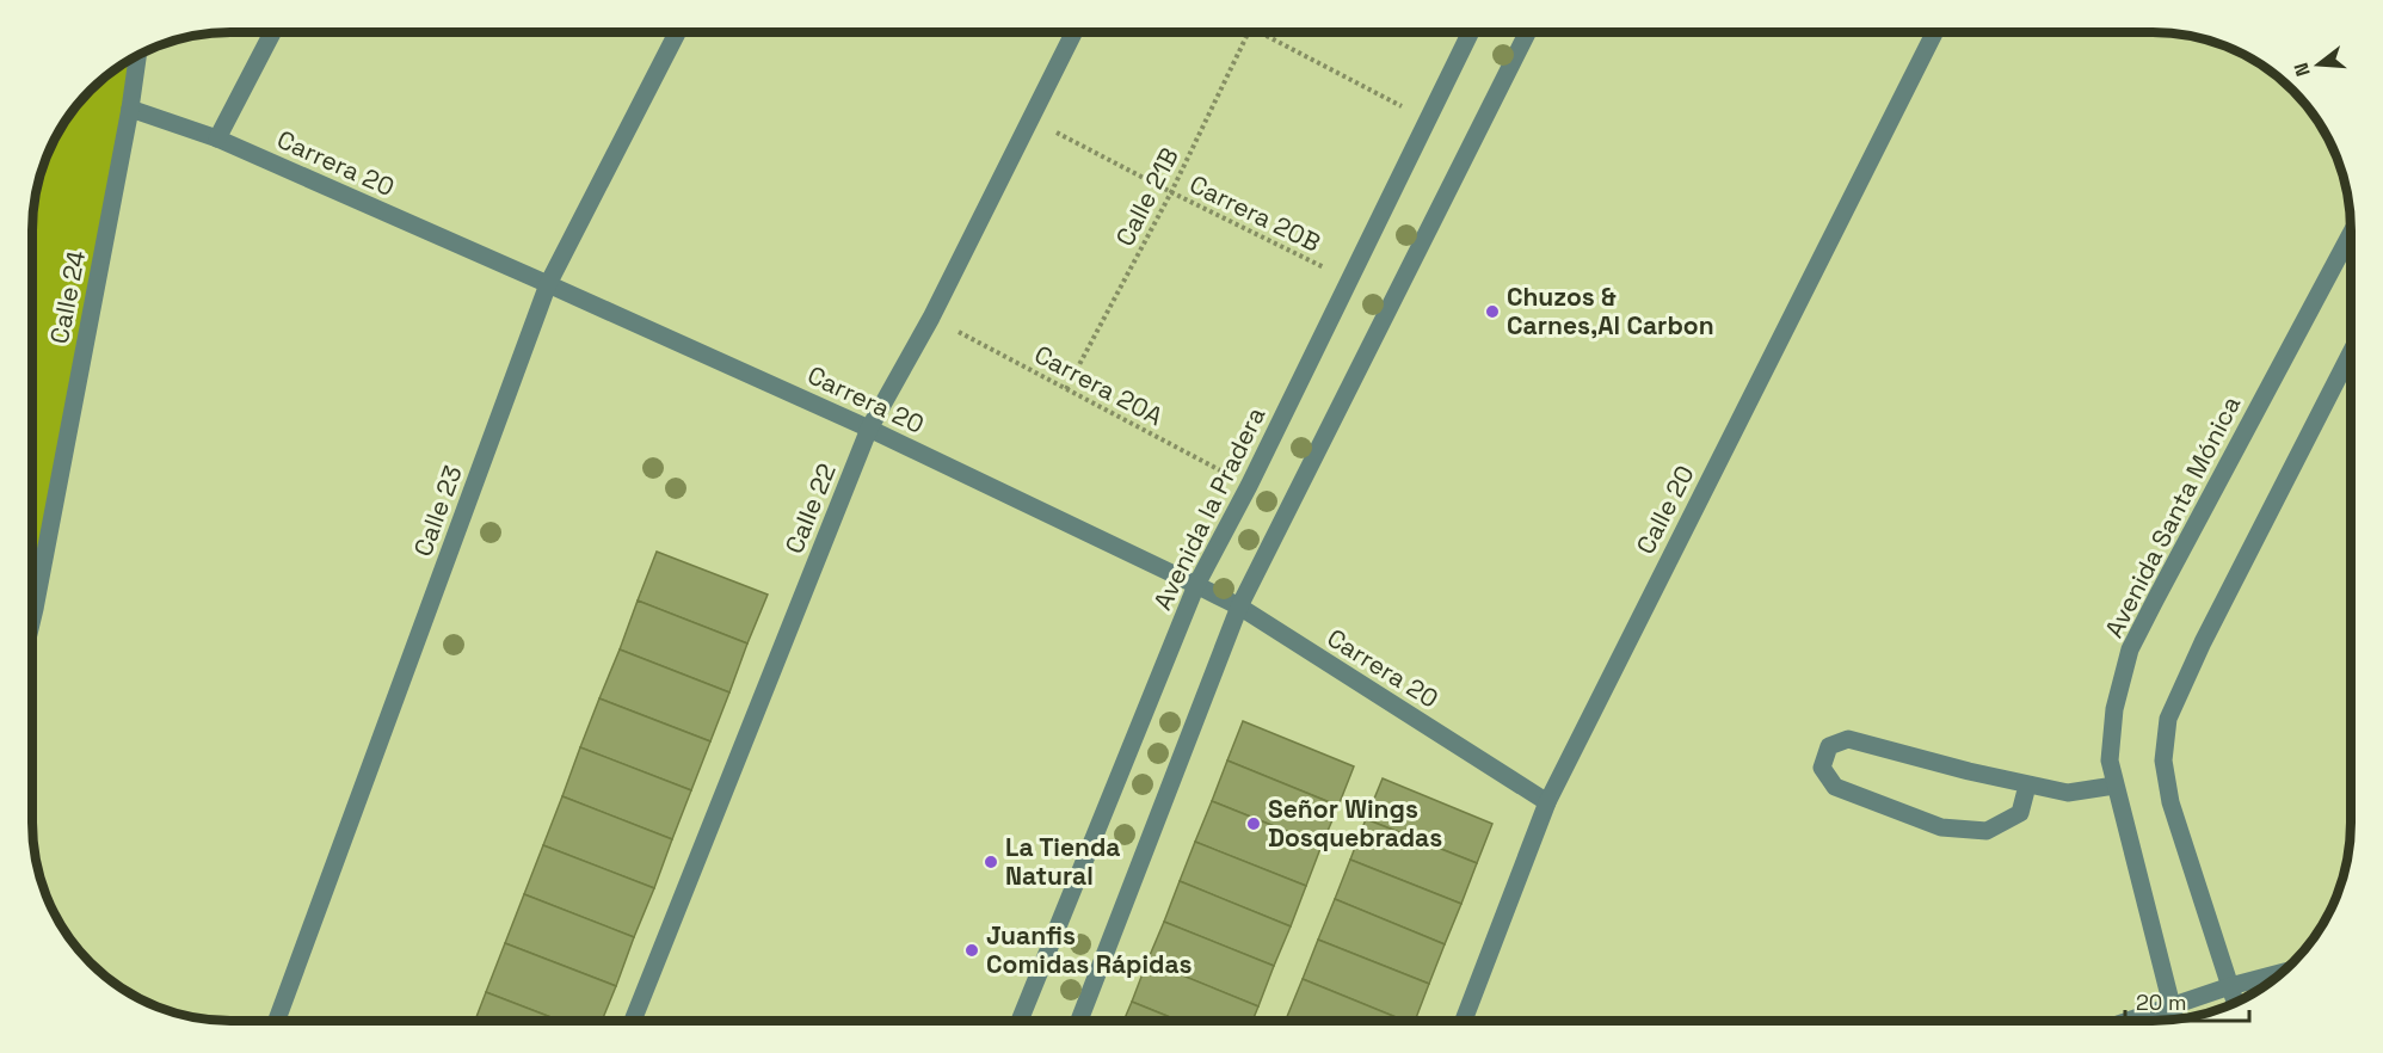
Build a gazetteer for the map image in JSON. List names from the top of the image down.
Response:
{
  "streets": {
    "street": [
      "Carrera 20",
      "Calle 24",
      "Calle 22",
      "Avenida la Pradera",
      "Calle 20",
      "Calle 23",
      "Avenida Santa Mónica"
    ],
    "path": ["Calle 21B", "Carrera 20B", "Carrera 20A"]
  },
  "crossings": [
    ["Carrera 20", "Calle 24"],
    ["Carrera 20", "Calle 22"],
    ["Carrera 20", "Avenida la Pradera"],
    ["Carrera 20", "Calle 20"],
    ["Carrera 20", "Calle 23"],
    ["Calle 21B", "Carrera 20B"],
    ["Calle 21B", "Carrera 20A"],
    ["Carrera 20B", "Calle 22"],
    ["Carrera 20B", "Avenida la Pradera"],
    ["Carrera 20A", "Calle 22"],
    ["Carrera 20A", "Avenida la Pradera"]
  ],
  "places": [
    "Chuzos & Carnes,Al Carbon",
    "Señor Wings Dosquebradas",
    "La Tienda Natural",
    "Juanfis Comidas Rápidas"
  ],
  "scale_bar": "20 m",
  "north": "left"
}
